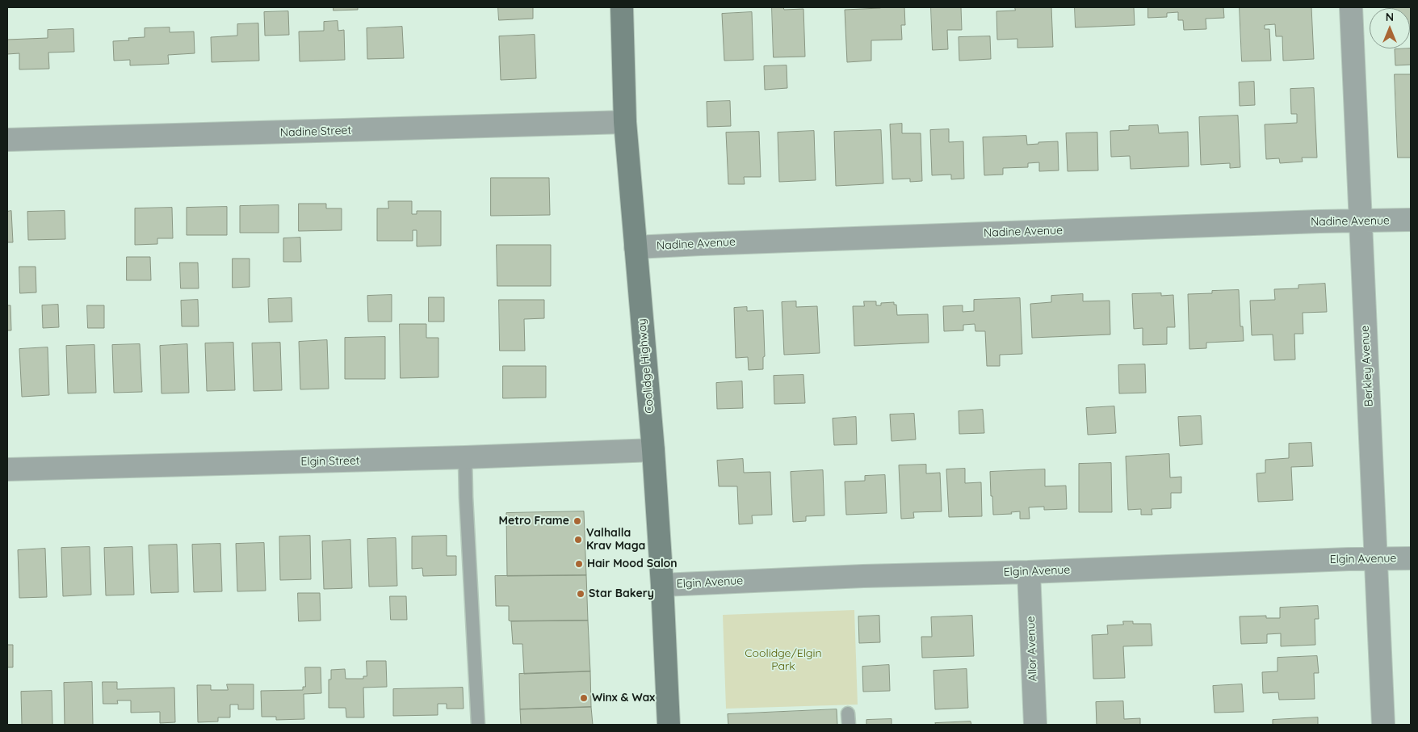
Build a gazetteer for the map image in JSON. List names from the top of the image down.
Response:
{
  "streets": {
    "main road": ["Coolidge Highway"],
    "street": [
      "Nadine Street",
      "Nadine Avenue",
      "Berkley Avenue",
      "Elgin Street",
      "Elgin Avenue",
      "Allor Avenue"
    ]
  },
  "crossings": [
    ["Nadine Street", "Coolidge Highway"],
    ["Nadine Avenue", "Coolidge Highway"],
    ["Nadine Avenue", "Berkley Avenue"],
    ["Coolidge Highway", "Elgin Street"],
    ["Coolidge Highway", "Elgin Avenue"],
    ["Berkley Avenue", "Elgin Avenue"],
    ["Elgin Avenue", "Allor Avenue"]
  ],
  "parks": ["Coolidge/Elgin Park"],
  "places": [
    "Metro Frame",
    "Valhalla Krav Maga",
    "Hair Mood Salon",
    "Star Bakery",
    "Winx & Wax"
  ],
  "north": "top"
}
